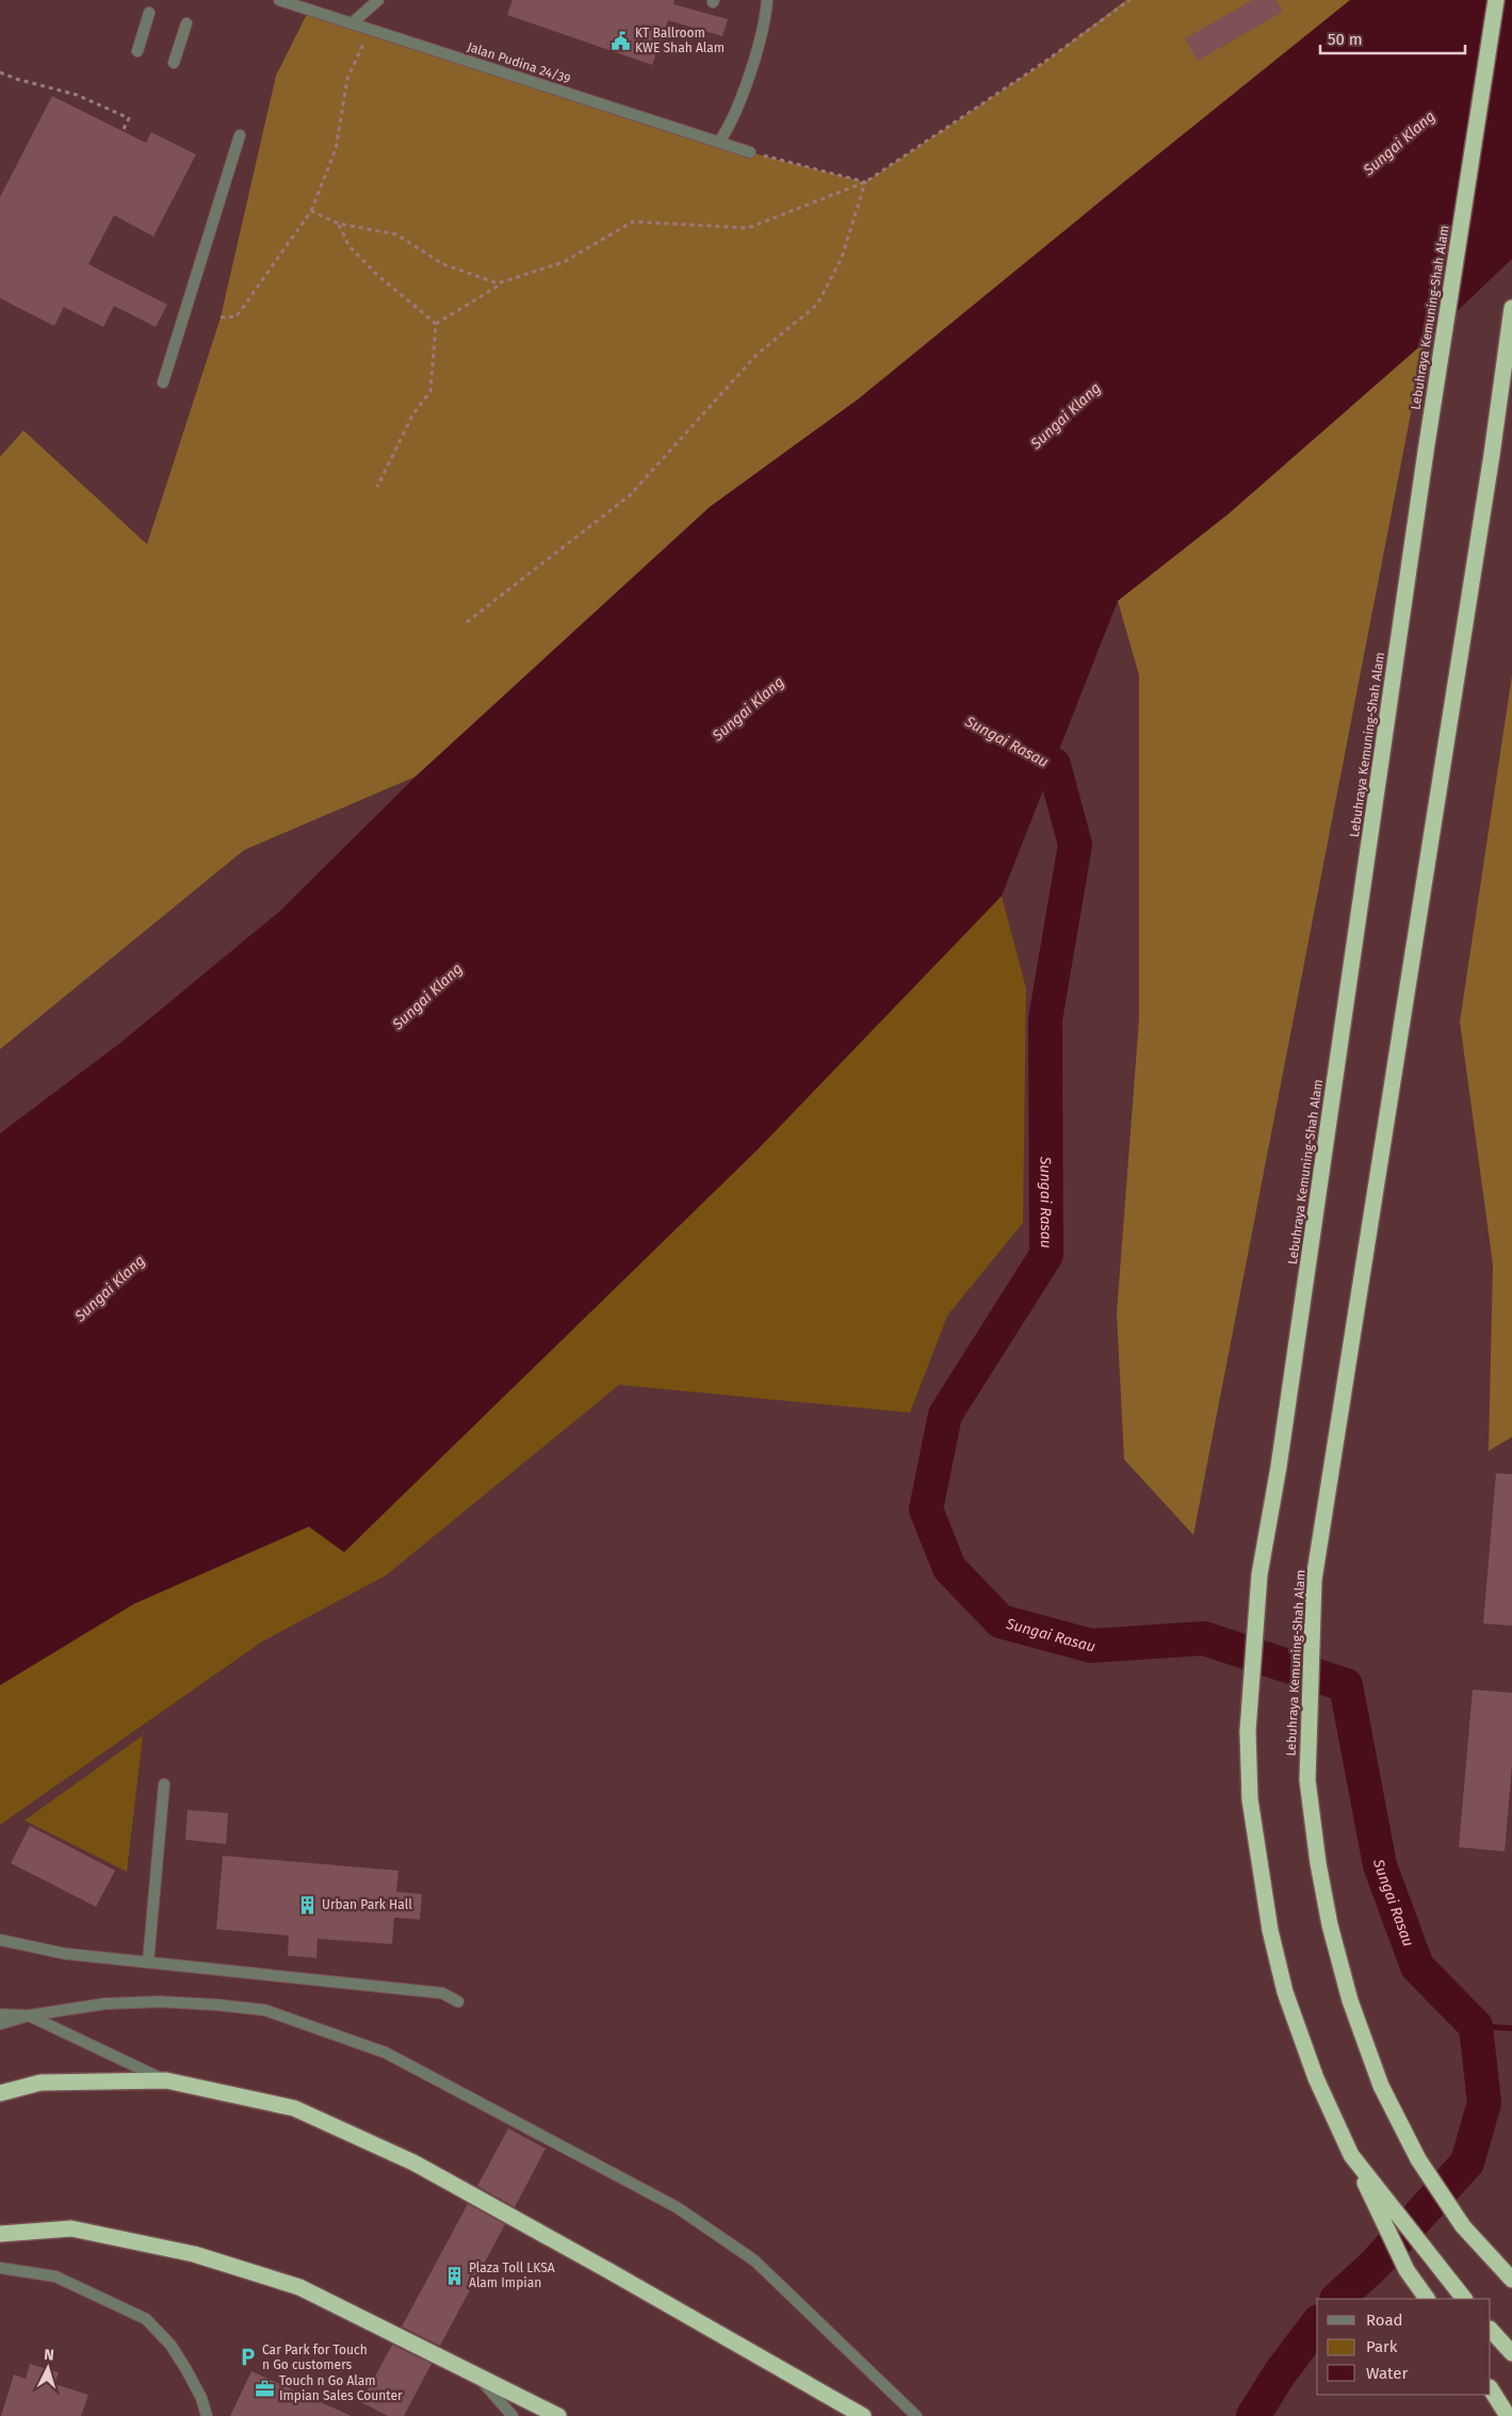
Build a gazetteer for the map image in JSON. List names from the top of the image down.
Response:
{
  "streets": {
    "highway": ["Lebuhraya Kemuning-Shah Alam"],
    "street": ["Jalan Pudina 24/39"]
  },
  "water": ["Sungai Klang", "Sungai Rasau"],
  "places": {
    "public building": ["KT Ballroom KWE Shah Alam"],
    "building": ["Urban Park Hall", "Plaza Toll LKSA Alam Impian"],
    "parking": ["Car Park for Touch n Go customers"],
    "office": ["Touch n Go Alam Impian Sales Counter"]
  },
  "legend": ["Road", "Park", "Water"],
  "scale_bar": "50 m",
  "north": "top"
}
